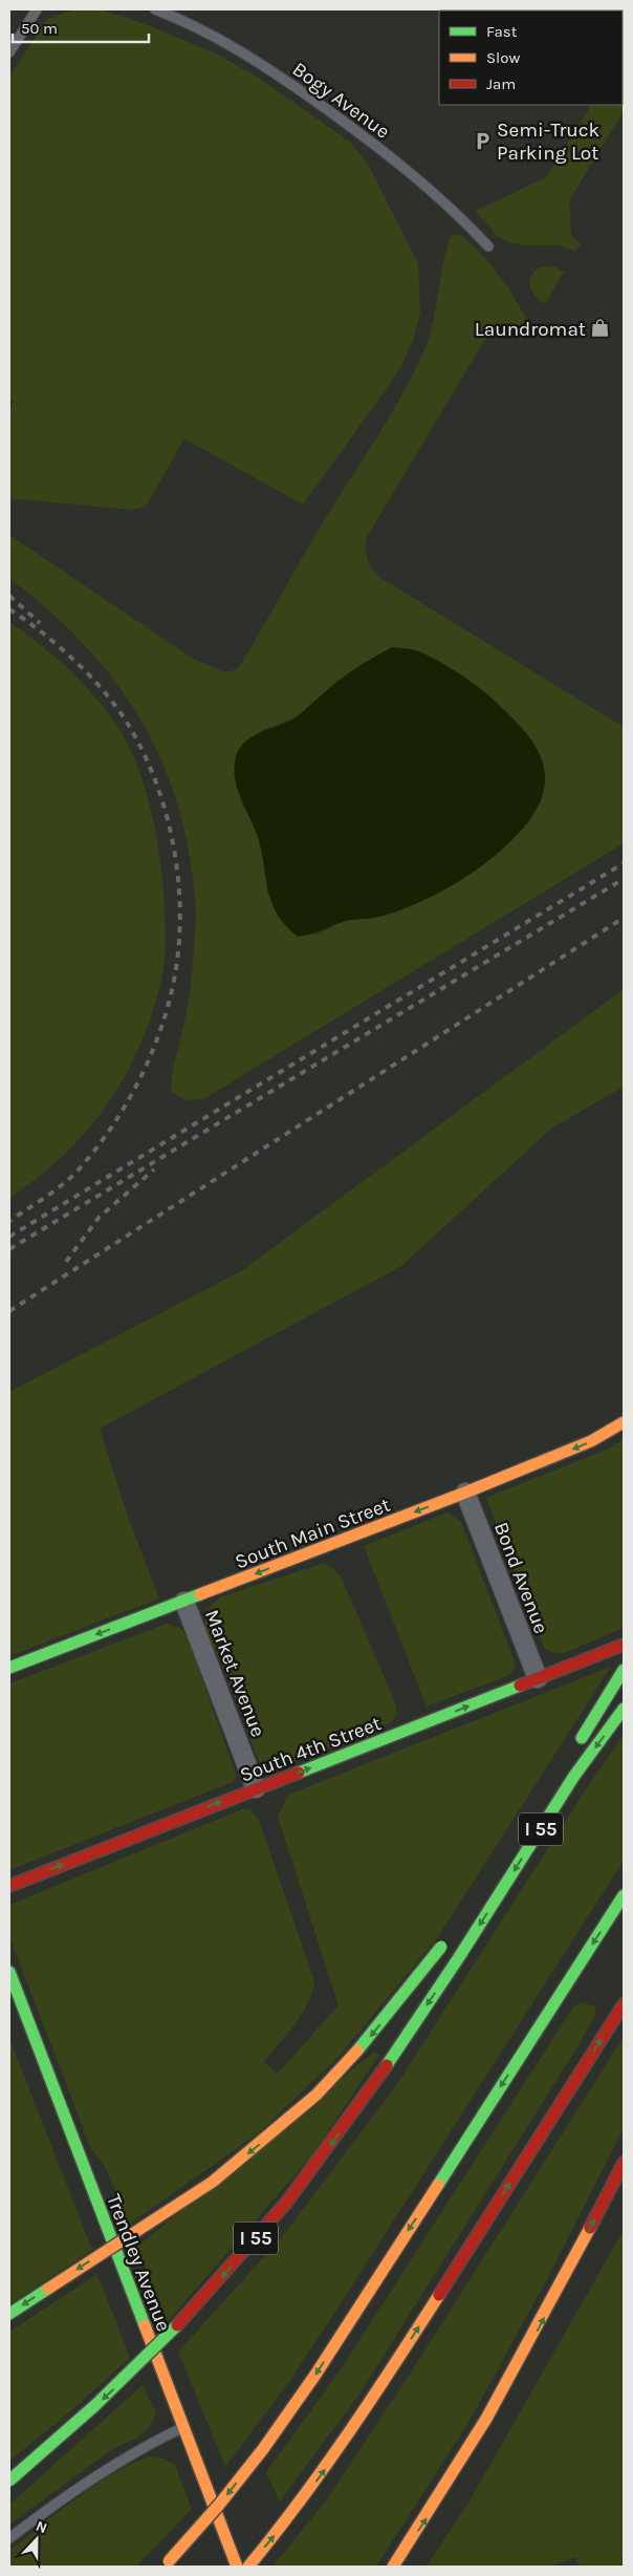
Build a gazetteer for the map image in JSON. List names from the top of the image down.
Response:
{
  "streets": {
    "main road": [
      "South Main Street",
      "South 4th Street",
      "I 55",
      "Trendley Avenue"
    ],
    "street": ["Bond Avenue", "Market Avenue"],
    "lane": ["Bogy Avenue"]
  },
  "crossings": [
    ["South Main Street", "Bond Avenue"],
    ["South Main Street", "Market Avenue"],
    ["Bond Avenue", "South 4th Street"],
    ["Market Avenue", "South 4th Street"]
  ],
  "one_way": ["South Main Street", "South 4th Street"],
  "places": {
    "parking": ["Semi-Truck Parking Lot"],
    "shop": ["Laundromat"]
  },
  "legend": ["Fast", "Slow", "Jam"],
  "scale_bar": "50 m",
  "north": "top"
}
